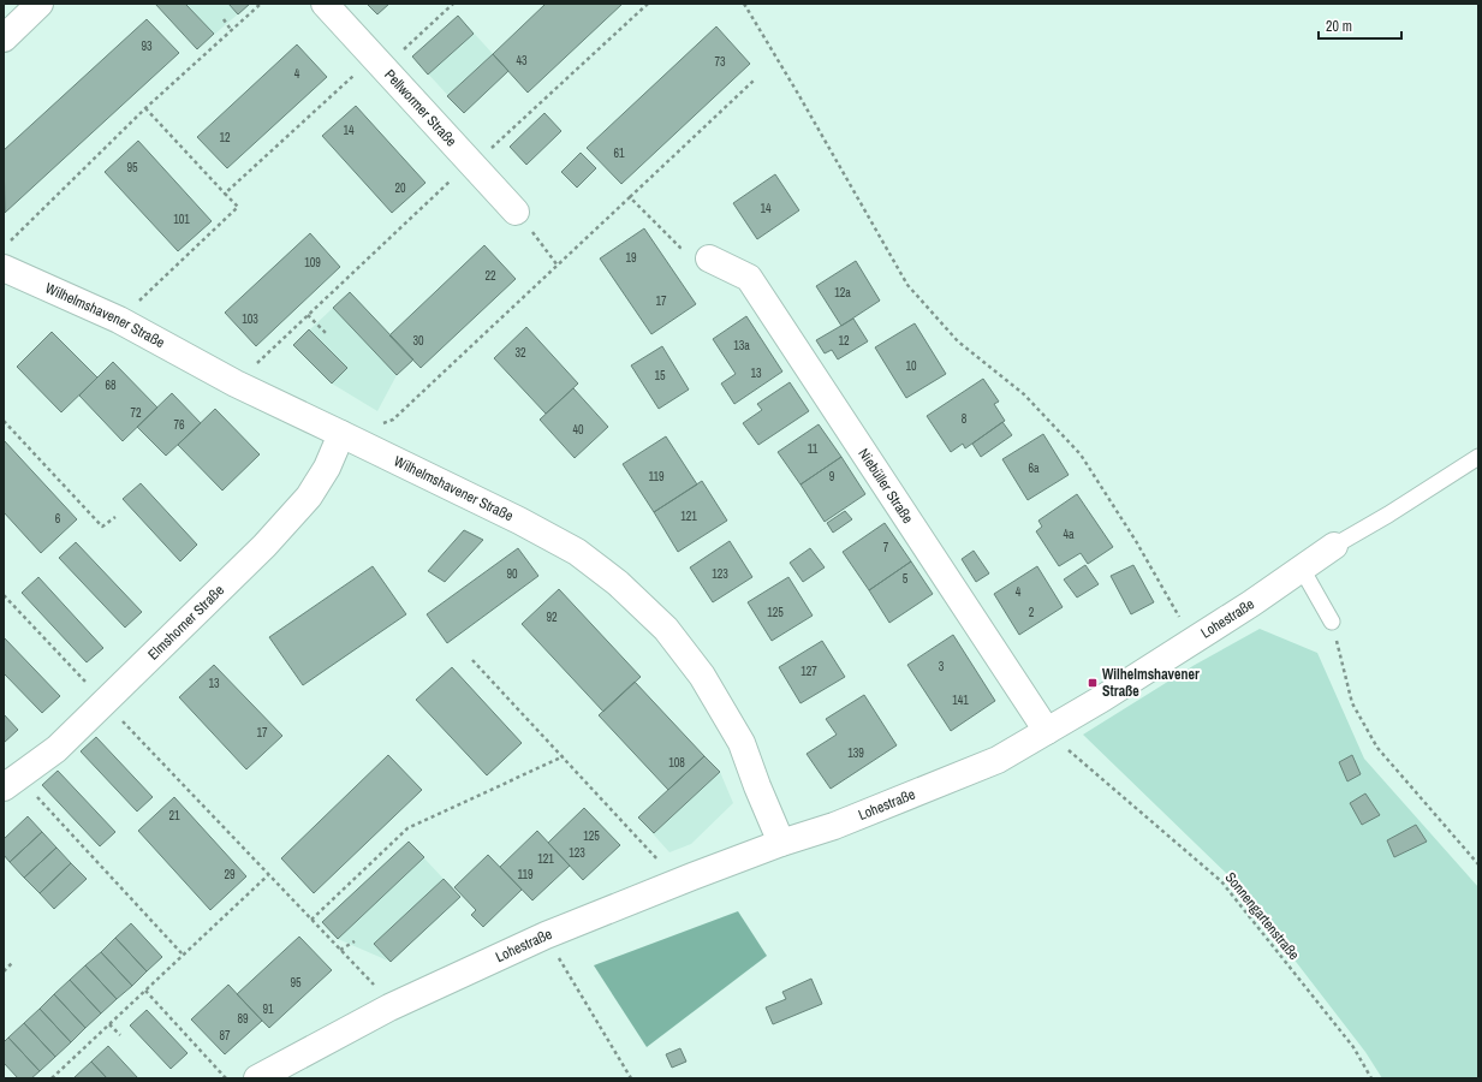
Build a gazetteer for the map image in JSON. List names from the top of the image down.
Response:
{
  "streets": {
    "street": [
      "Pellwormer Straße",
      "Wilhelmshavener Straße",
      "Niebüller Straße",
      "Lohestraße",
      "Elmshorner Straße"
    ],
    "path": ["Sonnengartenstraße"]
  },
  "crossings": [
    ["Wilhelmshavener Straße", "Lohestraße"],
    ["Wilhelmshavener Straße", "Elmshorner Straße"],
    ["Niebüller Straße", "Lohestraße"],
    ["Niebüller Straße", "Sonnengartenstraße"],
    ["Lohestraße", "Sonnengartenstraße"]
  ],
  "places": {
    "transit": ["Wilhelmshavener Straße"]
  },
  "house_numbers": [
    "93",
    "43",
    "73",
    "4",
    "14",
    "12",
    "61",
    "95",
    "20",
    "14",
    "101",
    "19",
    "109",
    "22",
    "12a",
    "17",
    "103",
    "30",
    "12",
    "13a",
    "32",
    "10",
    "13",
    "15",
    "68",
    "72",
    "8",
    "76",
    "40",
    "11",
    "6a",
    "119",
    "9",
    "121",
    "6",
    "4a",
    "7",
    "90",
    "123",
    "5",
    "4",
    "125",
    "2",
    "92",
    "3",
    "127",
    "13",
    "141",
    "17",
    "139",
    "108",
    "21",
    "125",
    "123",
    "121",
    "29",
    "119",
    "95",
    "91",
    "89",
    "87"
  ],
  "scale_bar": "20 m"
}
